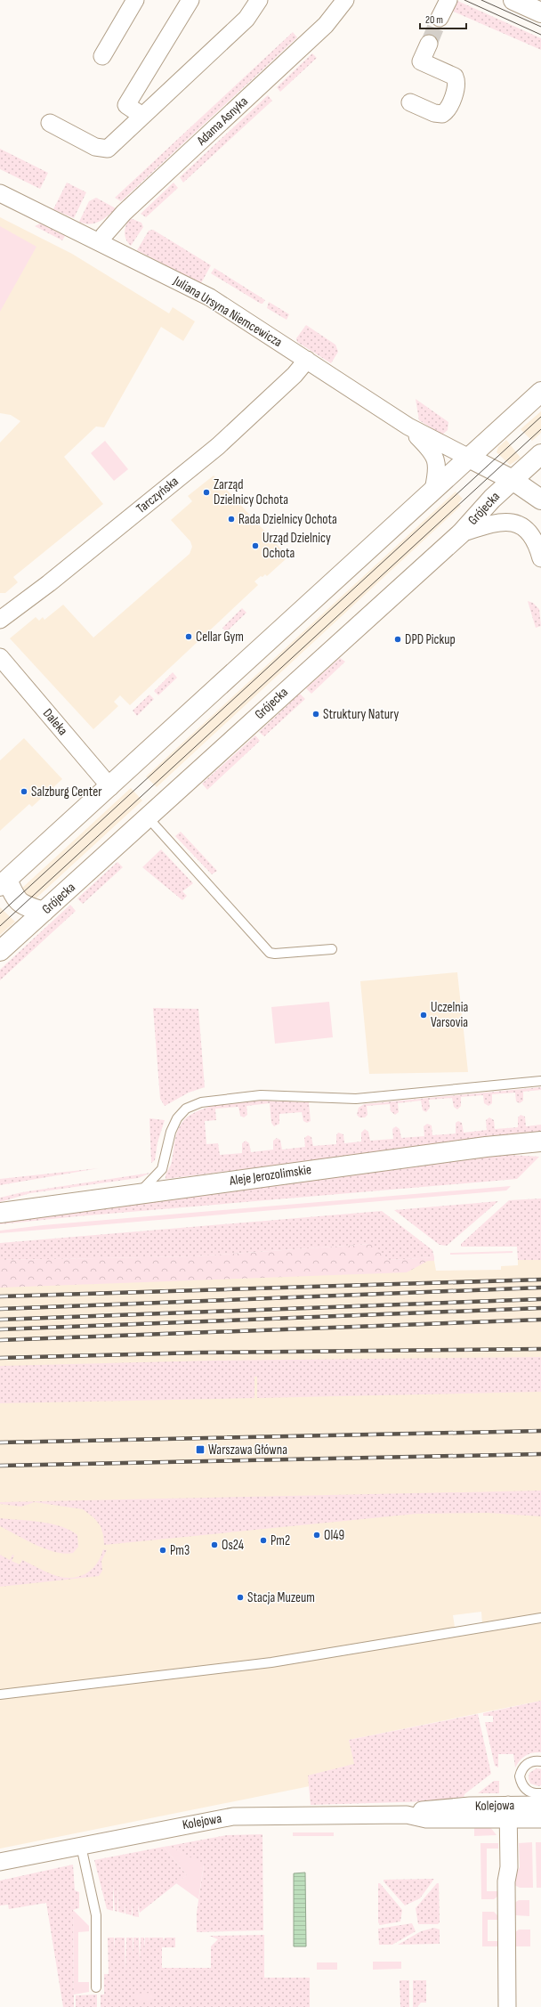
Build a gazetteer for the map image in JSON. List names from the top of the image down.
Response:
{
  "streets": {
    "main road": ["Juliana Ursyna Niemcewicza", "Grójecka", "Aleje Jerozolimskie"],
    "street": [
      "Adama Asnyka",
      "Tarczyńska",
      "Daleka",
      "Kolejowa"
    ]
  },
  "crossings": [
    ["Adama Asnyka", "Juliana Ursyna Niemcewicza"],
    ["Juliana Ursyna Niemcewicza", "Tarczyńska"],
    ["Juliana Ursyna Niemcewicza", "Grójecka"]
  ],
  "places": {
    "other": [
      "Zarząd Dzielnicy Ochota",
      "Rada Dzielnicy Ochota",
      "Urząd Dzielnicy Ochota",
      "Cellar Gym",
      "DPD Pickup",
      "Struktury Natury",
      "Salzburg Center",
      "Uczelnia Varsovia",
      "Ol49",
      "Pm2",
      "Os24",
      "Pm3",
      "Stacja Muzeum"
    ],
    "transit": ["Warszawa Główna"]
  },
  "scale_bar": "20 m"
}
